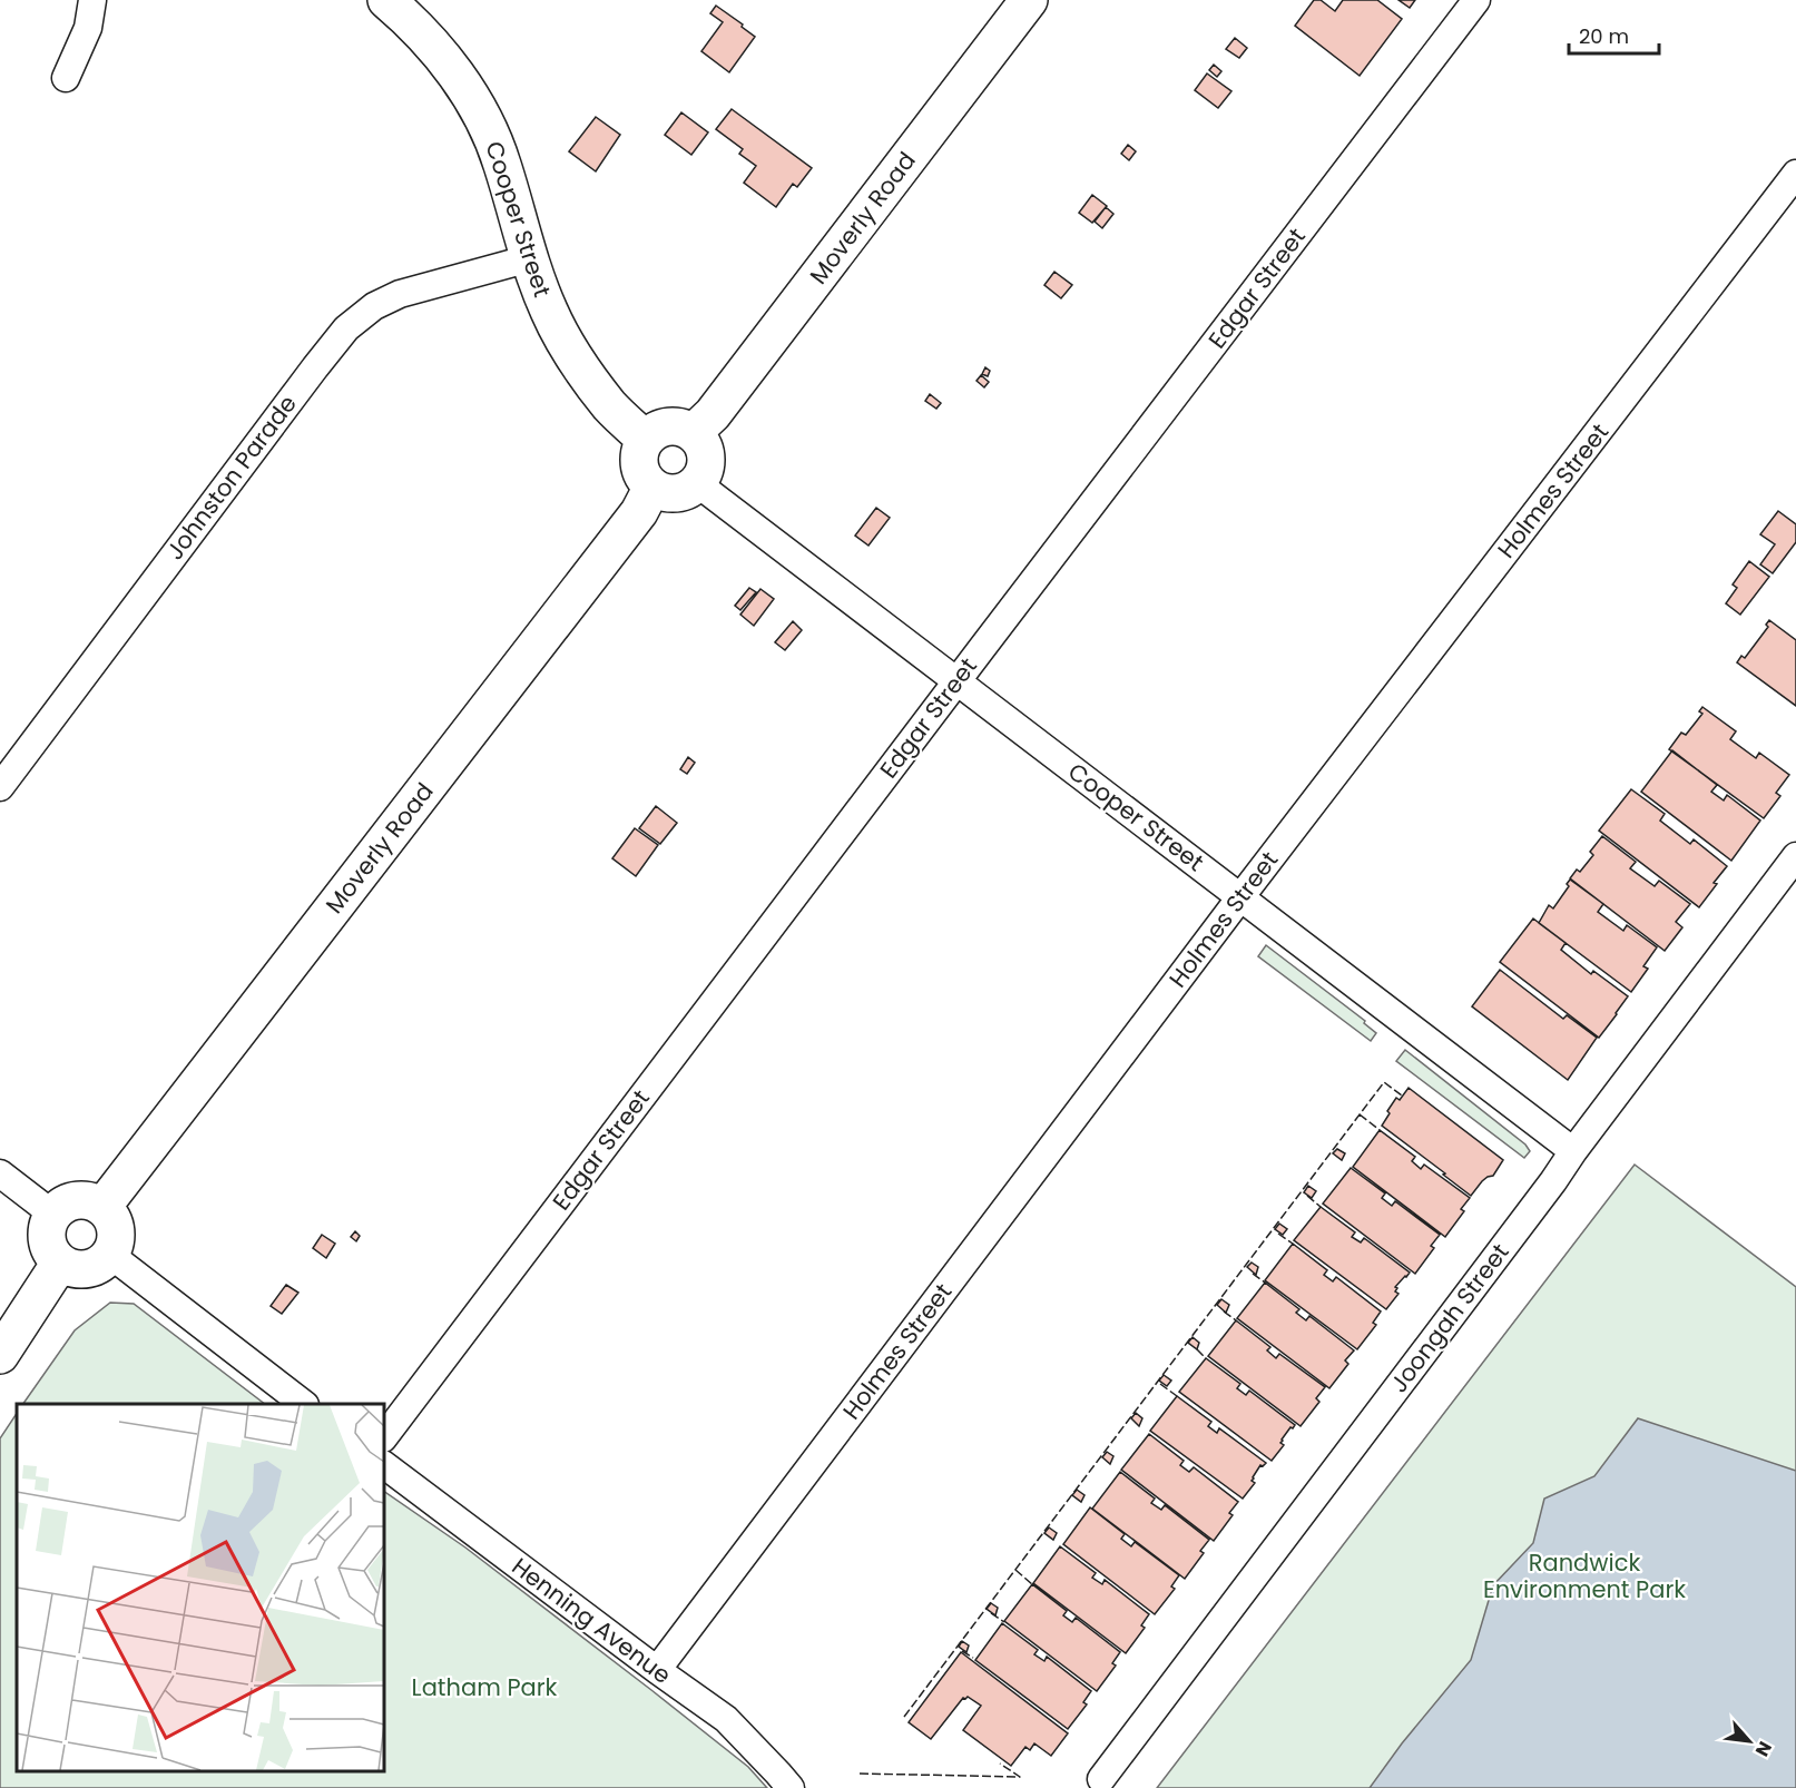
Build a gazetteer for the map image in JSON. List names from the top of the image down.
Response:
{
  "streets": {
    "street": [
      "Moverly Road",
      "Cooper Street",
      "Edgar Street",
      "Johnston Parade",
      "Holmes Street",
      "Joongah Street",
      "Henning Avenue"
    ]
  },
  "crossings": [
    ["Moverly Road", "Cooper Street"],
    ["Cooper Street", "Edgar Street"],
    ["Cooper Street", "Johnston Parade"],
    ["Cooper Street", "Holmes Street"],
    ["Cooper Street", "Joongah Street"],
    ["Holmes Street", "Henning Avenue"]
  ],
  "parks": ["Randwick Environment Park", "Latham Park"],
  "scale_bar": "20 m",
  "north": "bottom right"
}
